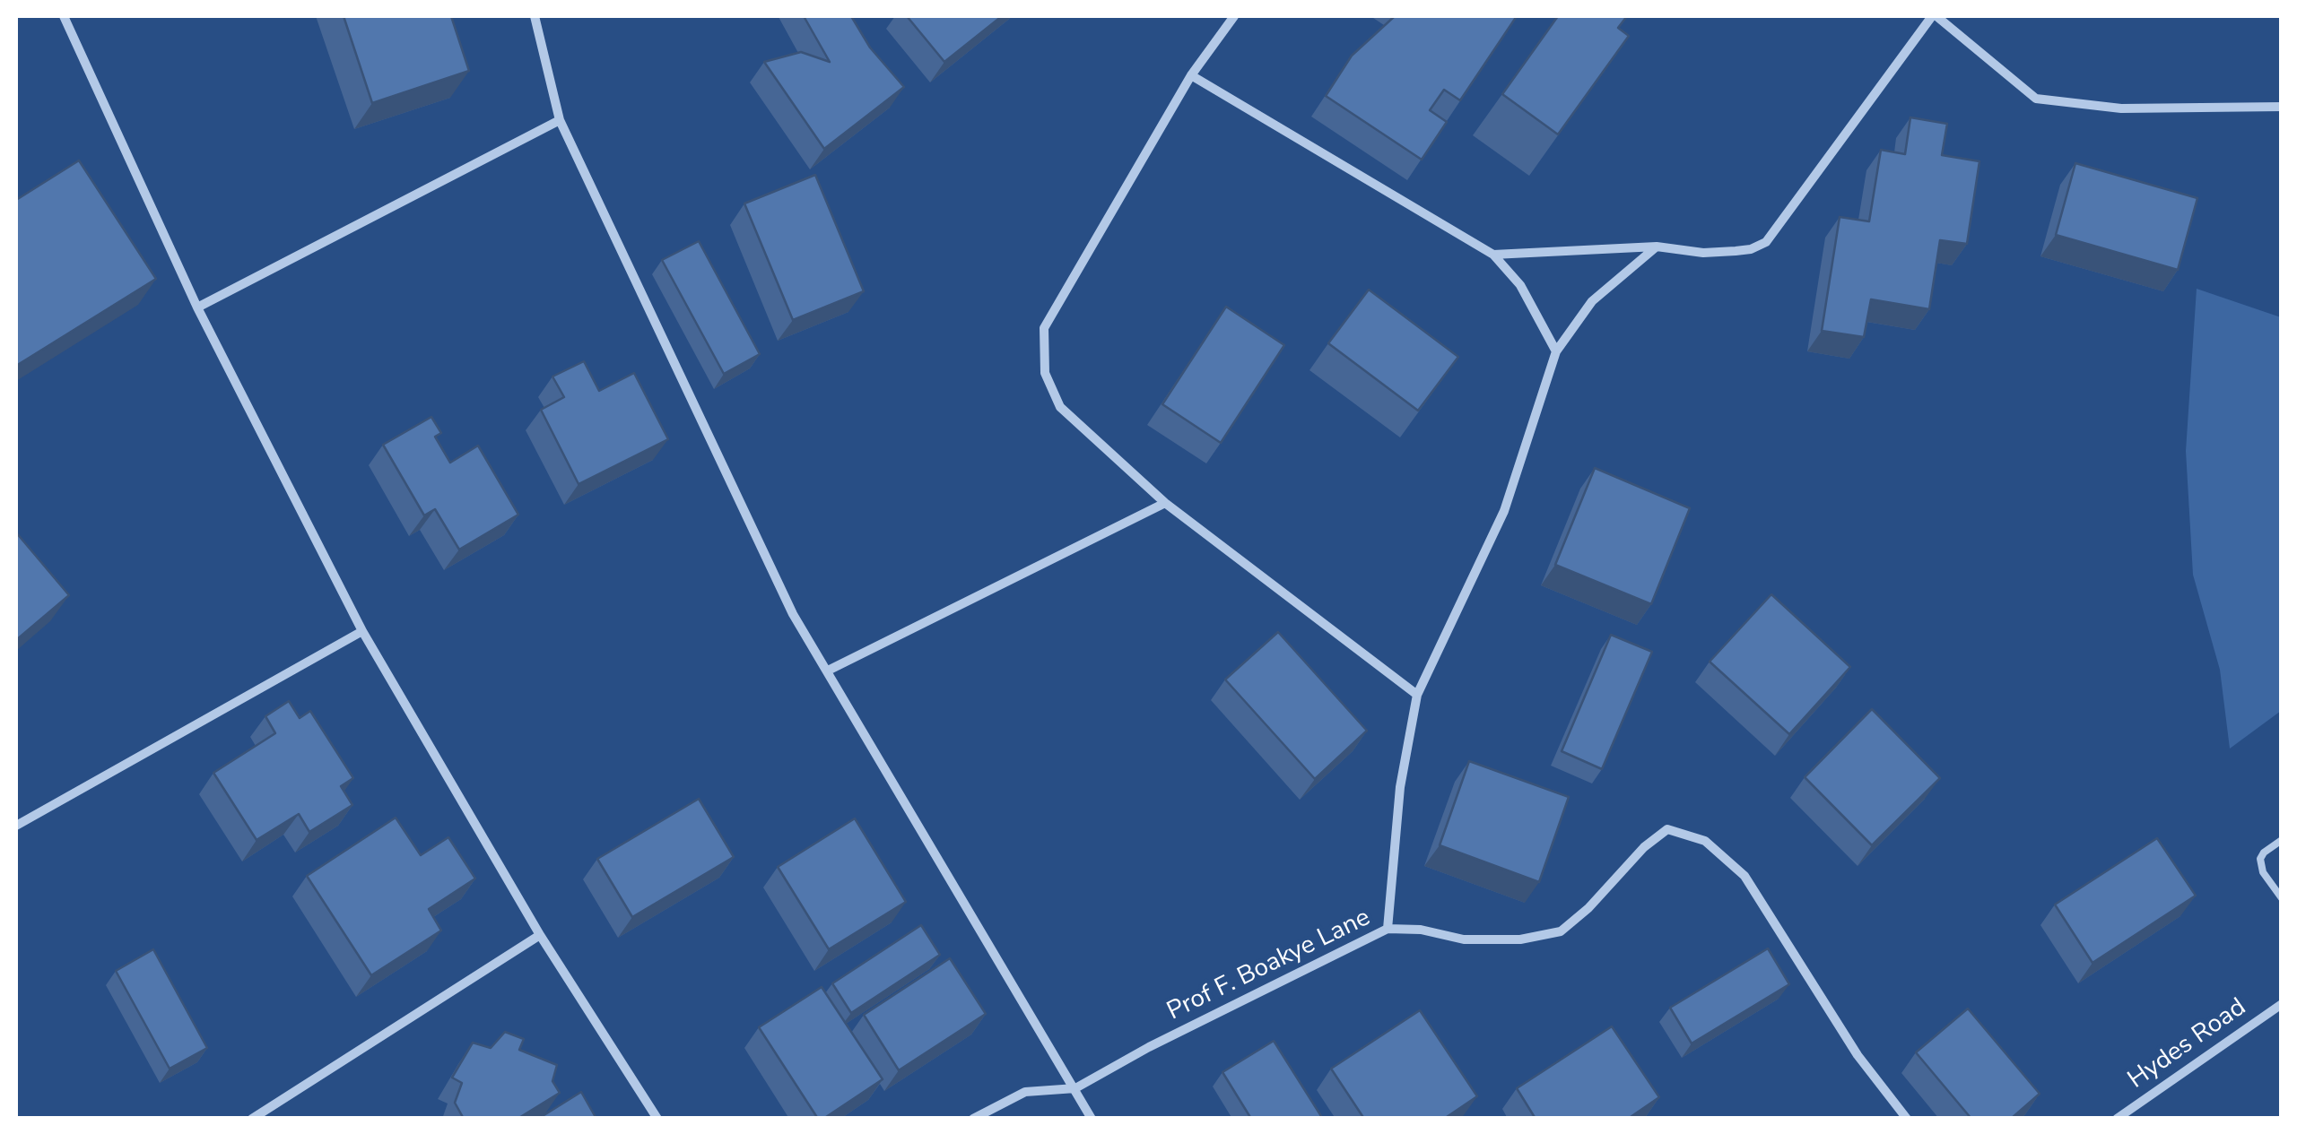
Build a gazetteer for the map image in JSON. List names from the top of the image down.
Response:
{
  "streets": {
    "street": ["Prof F. Boakye Lane", "Hydes Road"]
  }
}
